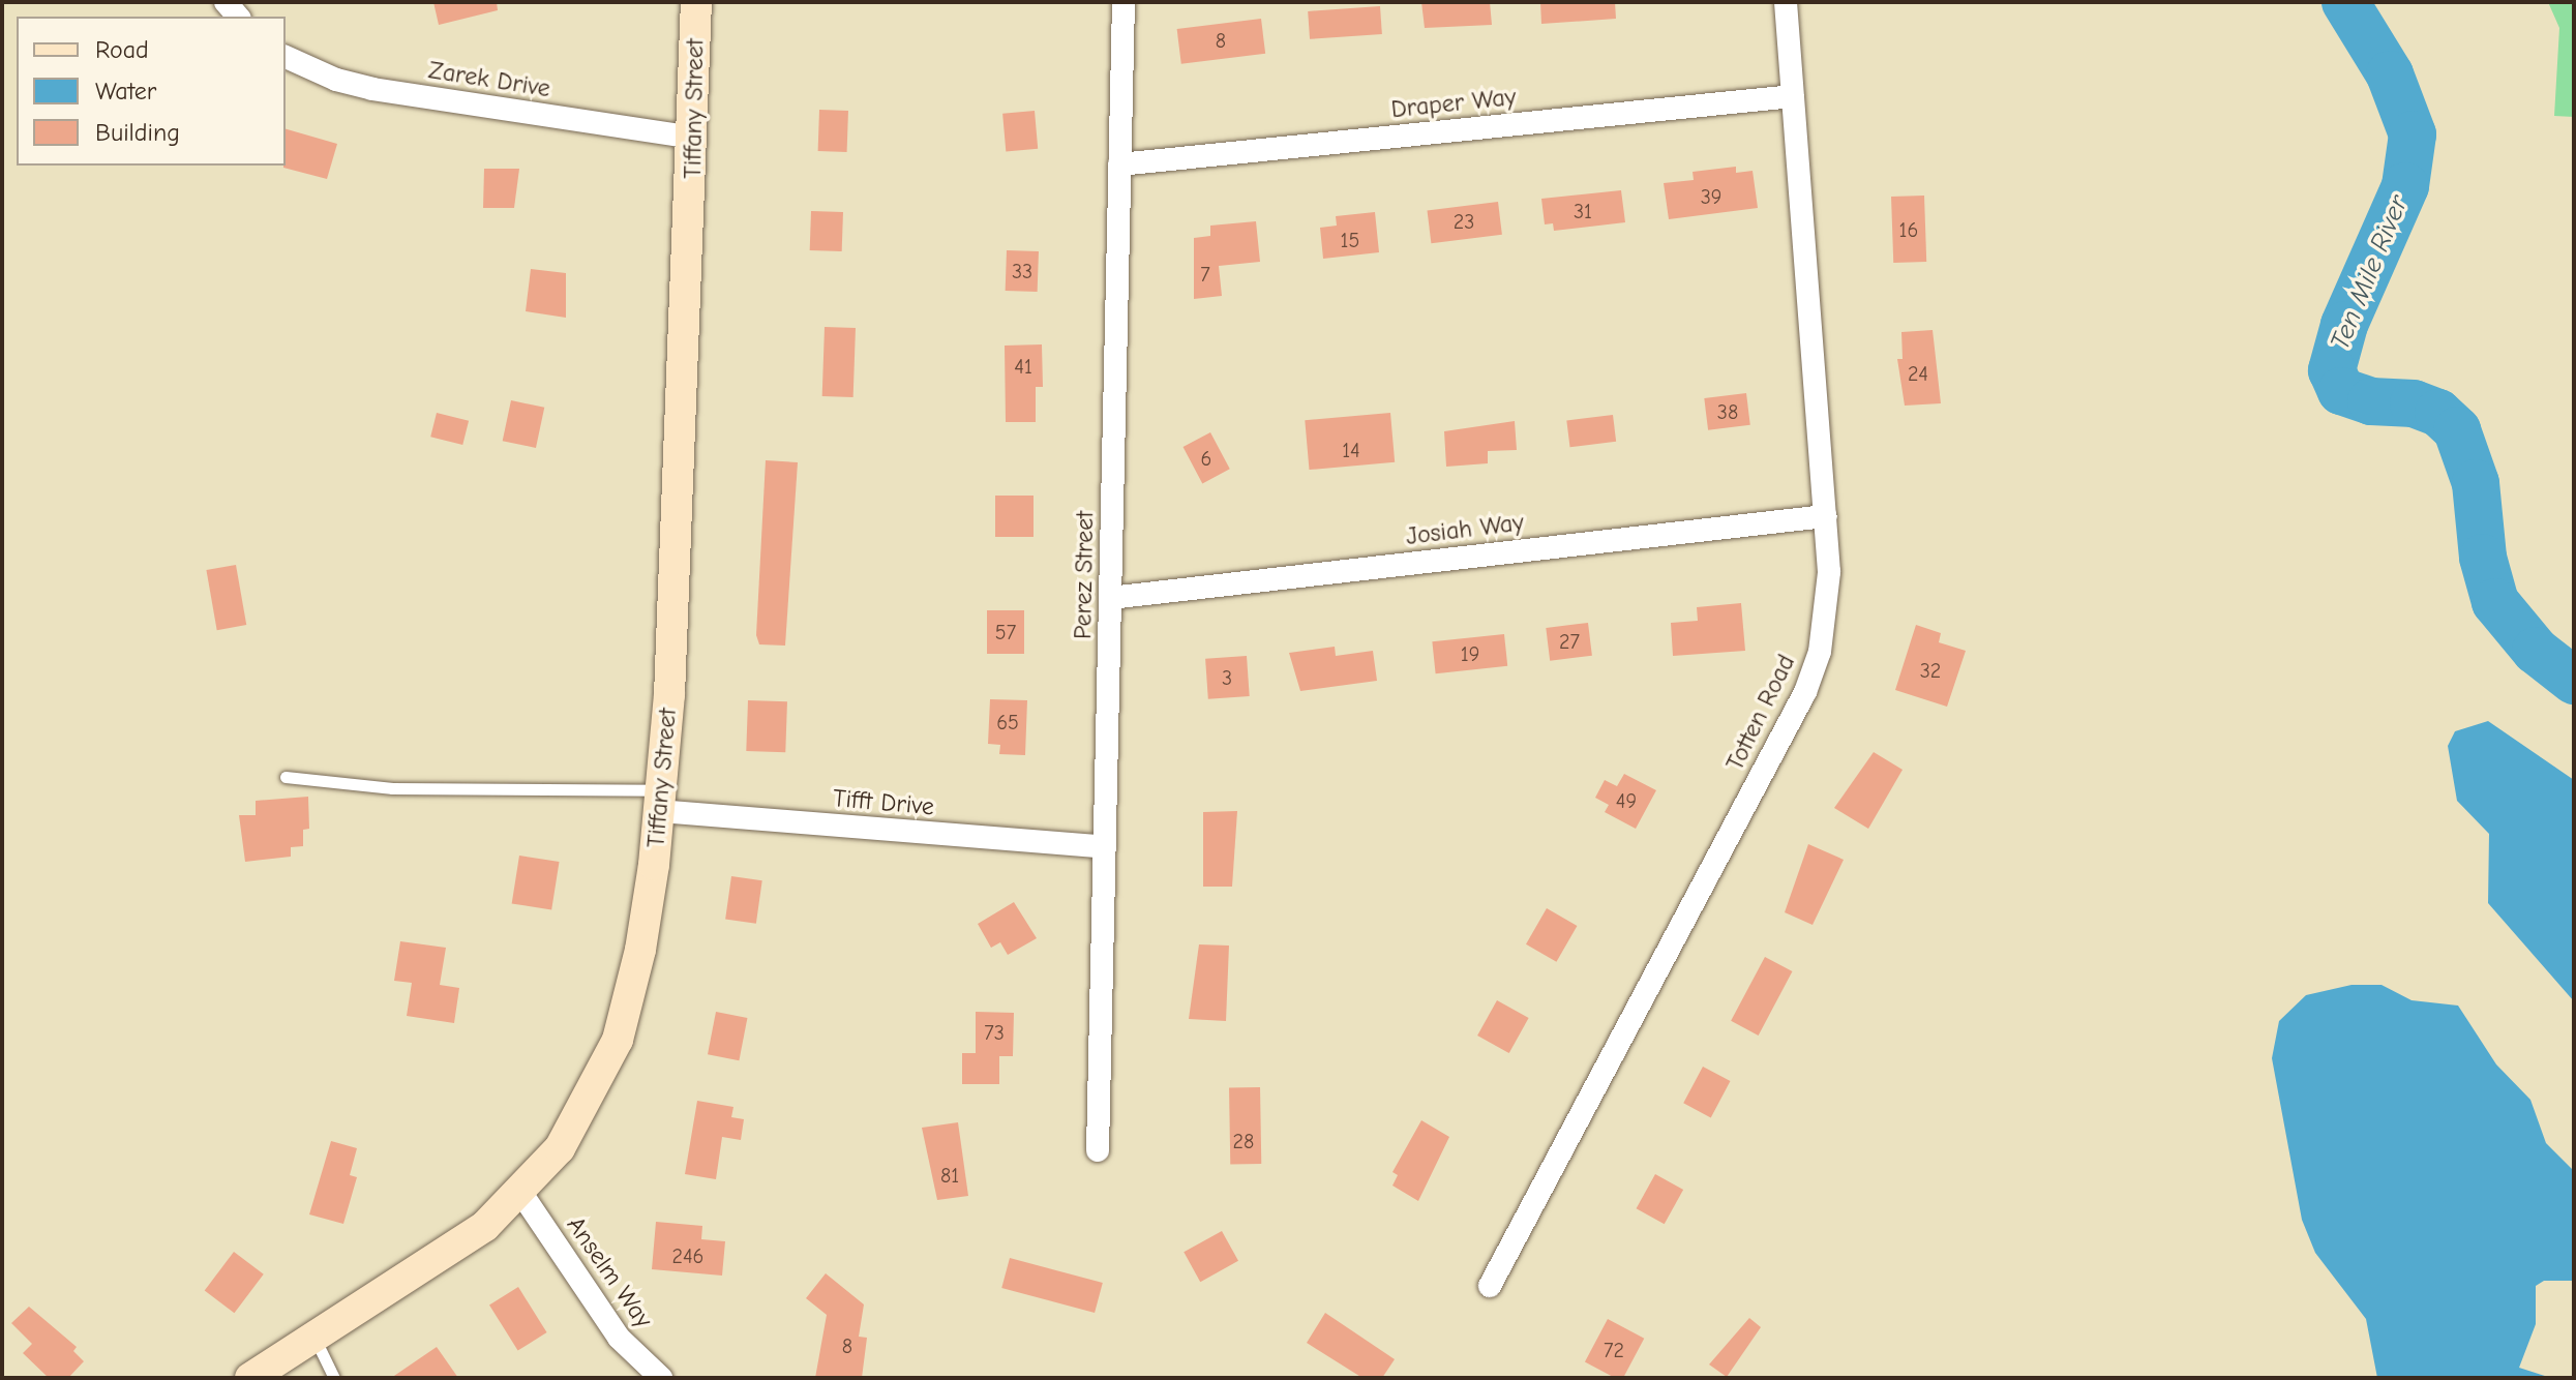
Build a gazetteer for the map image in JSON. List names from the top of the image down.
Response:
{
  "streets": {
    "street": [
      "Zarek Drive",
      "Draper Way",
      "Tiffany Street",
      "Josiah Way",
      "Perez Street",
      "Totten Road",
      "Tifft Drive",
      "Anselm Way"
    ]
  },
  "crossings": [
    ["Zarek Drive", "Tiffany Street"],
    ["Draper Way", "Perez Street"],
    ["Draper Way", "Totten Road"],
    ["Tiffany Street", "Tifft Drive"],
    ["Tiffany Street", "Anselm Way"],
    ["Josiah Way", "Perez Street"],
    ["Josiah Way", "Totten Road"],
    ["Perez Street", "Tifft Drive"]
  ],
  "water": ["Ten Mile River"],
  "house_numbers": [
    "8",
    "39",
    "31",
    "23",
    "16",
    "15",
    "33",
    "7",
    "41",
    "24",
    "38",
    "14",
    "6",
    "57",
    "27",
    "19",
    "32",
    "3",
    "65",
    "49",
    "73",
    "28",
    "81",
    "246",
    "8",
    "72"
  ],
  "legend": ["Road", "Water", "Building"]
}
